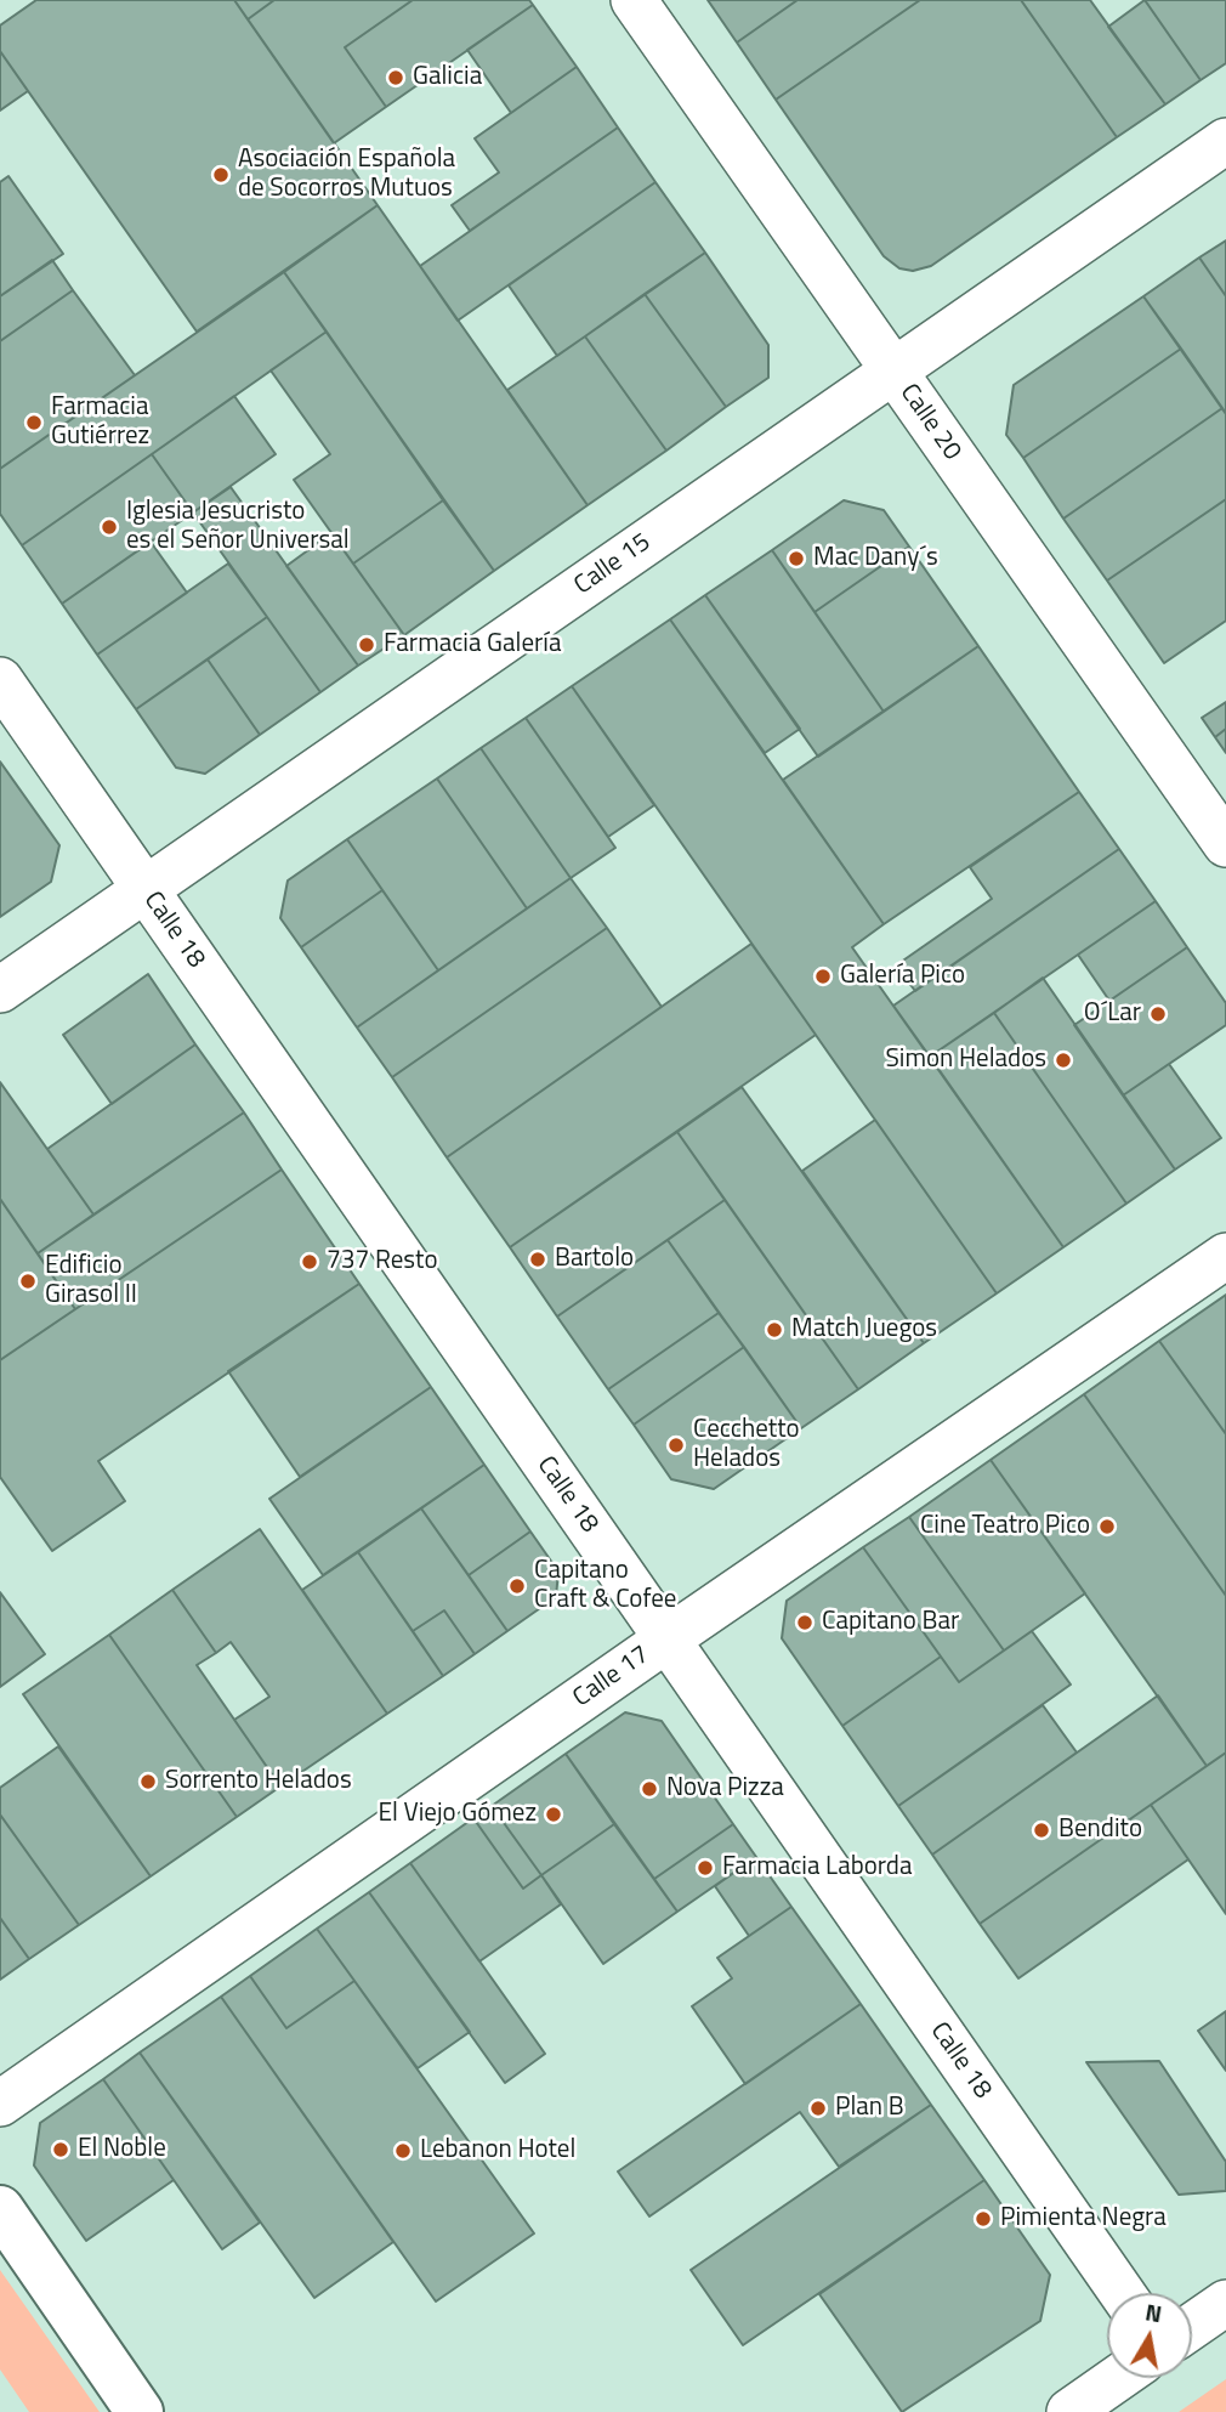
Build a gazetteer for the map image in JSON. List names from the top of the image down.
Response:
{
  "streets": {
    "street": [
      "Calle 20",
      "Calle 15",
      "Calle 18",
      "Calle 17"
    ]
  },
  "crossings": [
    ["Calle 20", "Calle 15"],
    ["Calle 15", "Calle 18"],
    ["Calle 18", "Calle 17"]
  ],
  "places": [
    "Galicia",
    "Asociación Española de Socorros Mutuos",
    "Farmacia Gutiérrez",
    "Iglesia Jesucristo es el Señor Universal",
    "Mac Dany´s",
    "Farmacia Galería",
    "Galería Pico",
    "O´Lar",
    "Simon Helados",
    "Bartolo",
    "737 Resto",
    "Edificio Girasol II",
    "Match Juegos",
    "Cecchetto Helados",
    "Cine Teatro Pico",
    "Capitano Craft & Cofee",
    "Capitano Bar",
    "Sorrento Helados",
    "Nova Pizza",
    "El Viejo Gómez",
    "Bendito",
    "Farmacia Laborda",
    "Plan B",
    "El Noble",
    "Lebanon Hotel",
    "Pimienta Negra"
  ],
  "north": "top"
}
